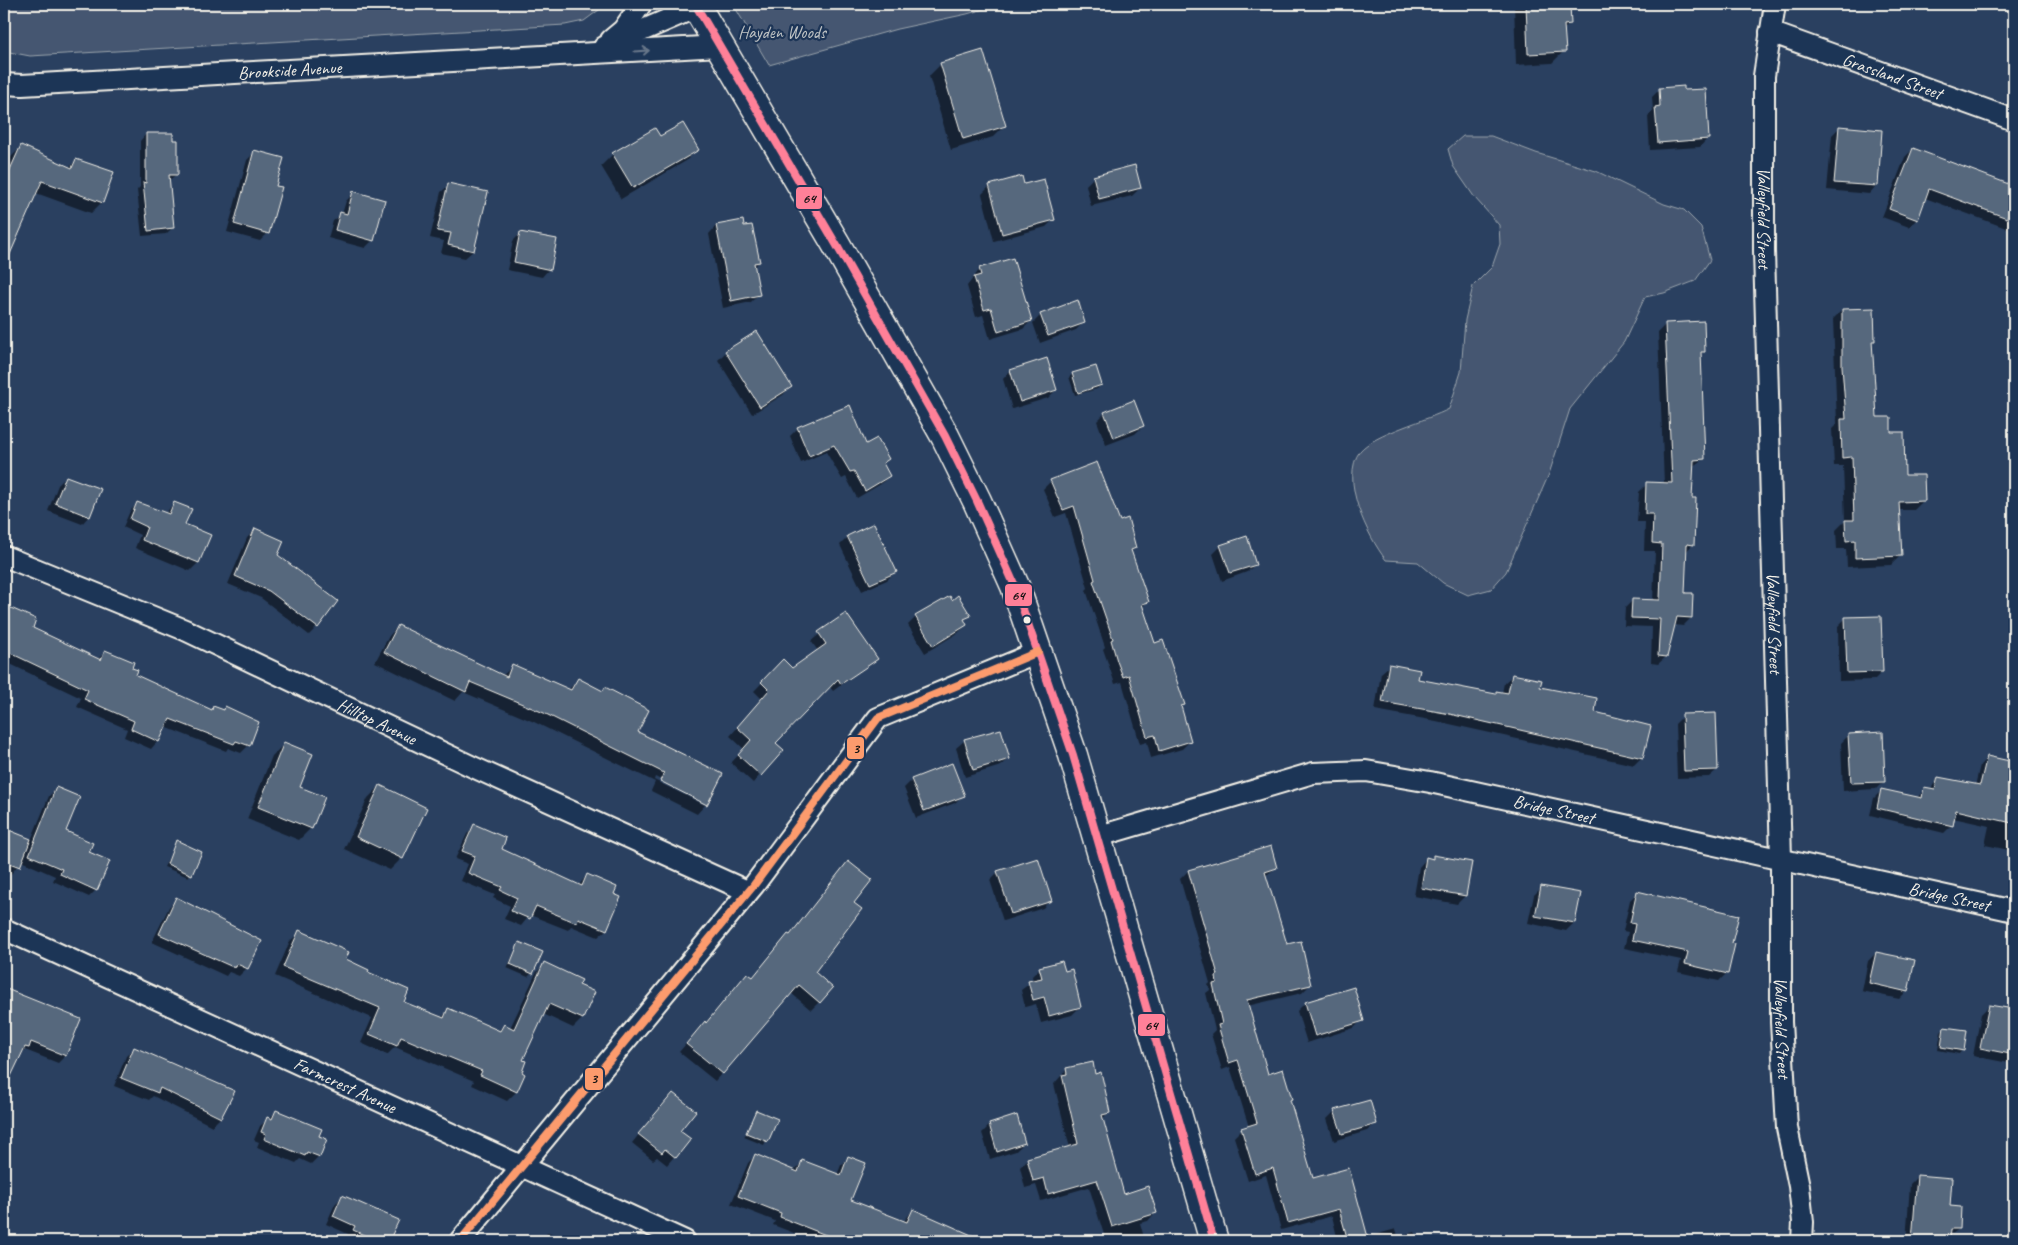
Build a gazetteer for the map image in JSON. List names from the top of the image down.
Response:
{
  "streets": {
    "street": [
      "Brookside Avenue",
      "Grassland Street",
      "Valleyfield Street",
      "Hilltop Avenue",
      "Bridge Street",
      "Farmcrest Avenue"
    ]
  },
  "crossings": [
    ["Grassland Street", "Valleyfield Street"],
    ["Valleyfield Street", "Bridge Street"]
  ],
  "parks": ["Hayden Woods"],
  "lines": ["transit line 64", "transit line 3"]
}
